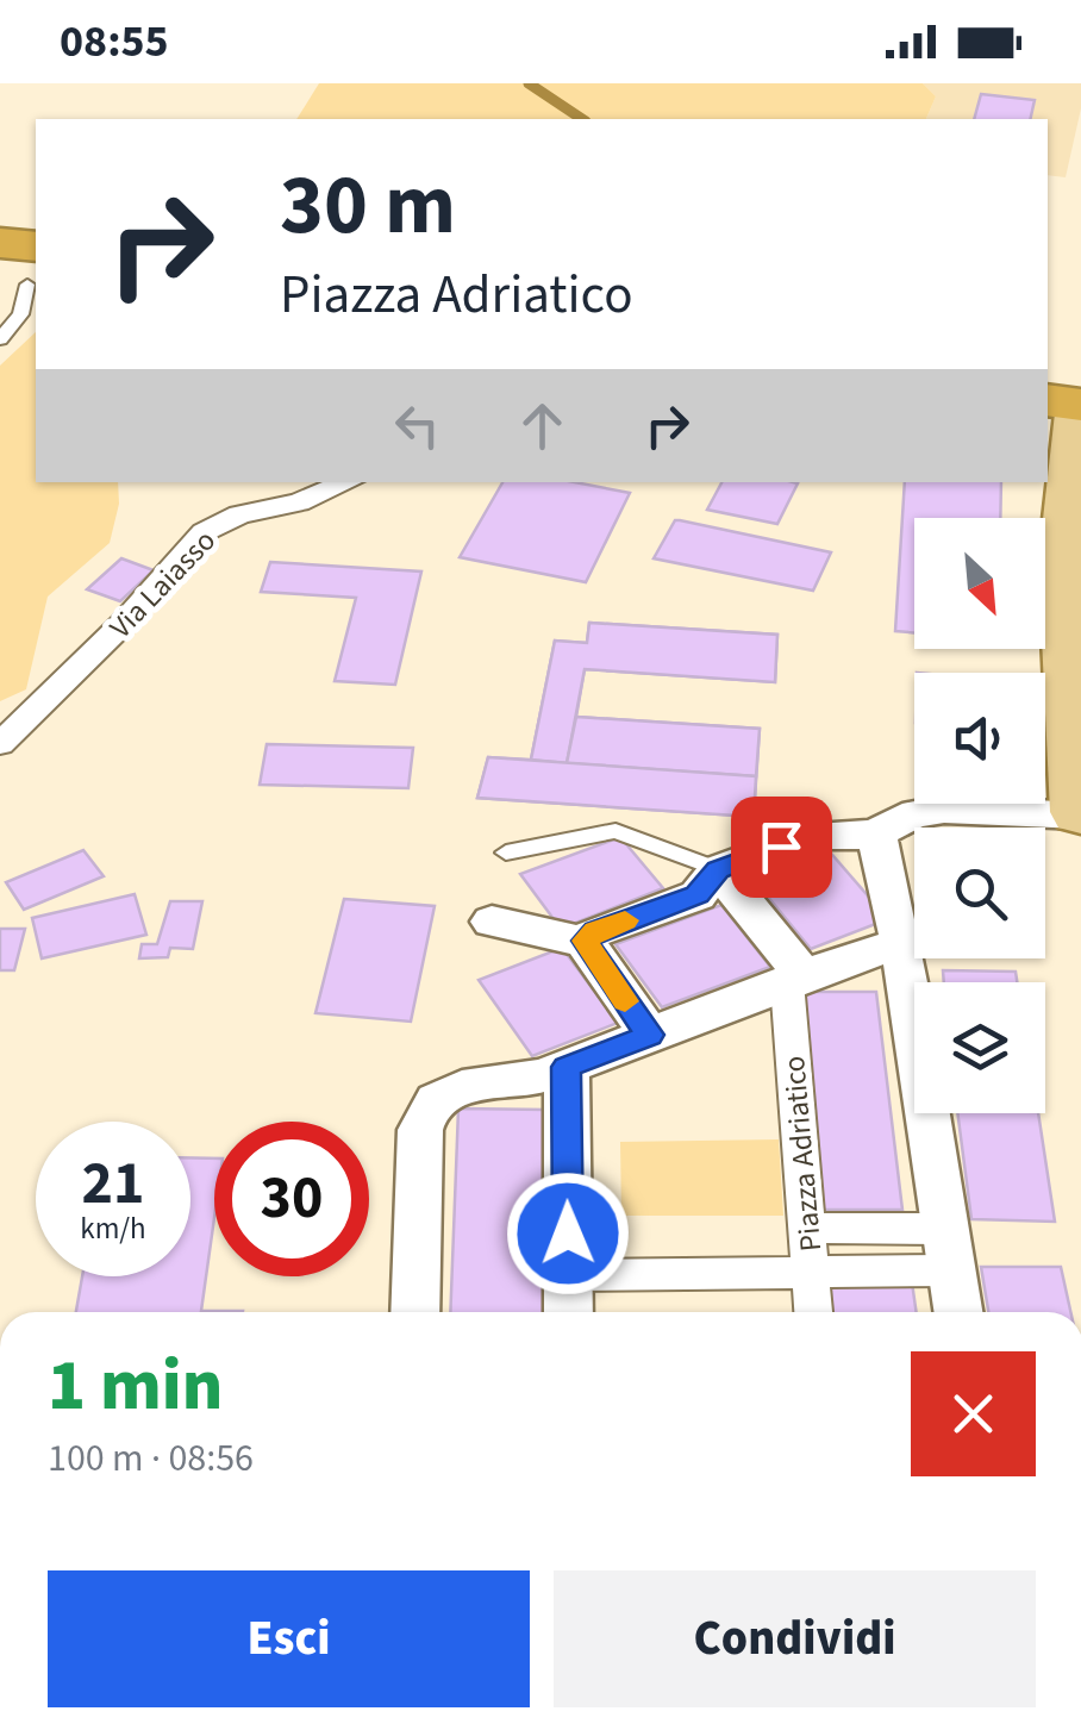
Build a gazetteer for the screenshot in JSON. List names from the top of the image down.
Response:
{
  "streets": {
    "street": ["Via Laiasso", "Piazza Adriatico"]
  },
  "north": "bottom right",
  "page": {
    "status": "08:55",
    "turn": ["30 m", "Piazza Adriatico"],
    "speed": "21 km/h",
    "limit": "30",
    "heading": ["1 min", "100 m · 08:56"],
    "buttons": ["Esci", "Condividi"]
  }
}
